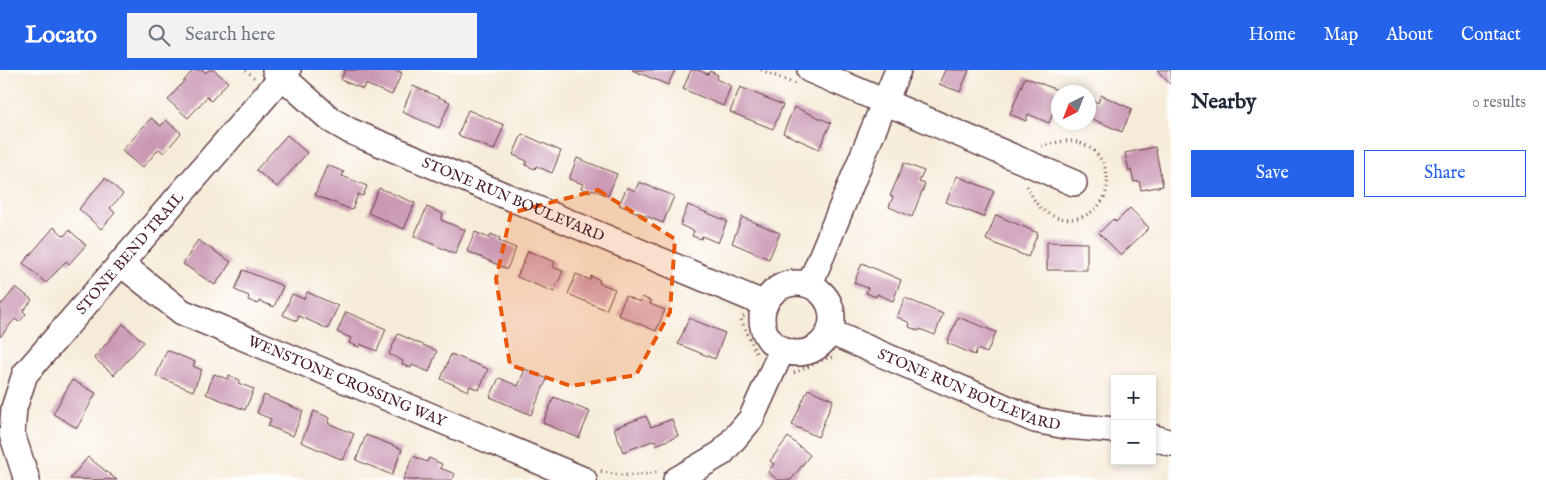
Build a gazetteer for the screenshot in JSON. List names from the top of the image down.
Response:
{
  "streets": {
    "street": ["STONE RUN BOULEVARD", "STONE BEND TRAIL", "WENSTONE CROSSING WAY"]
  },
  "crossings": [
    ["STONE RUN BOULEVARD", "STONE BEND TRAIL"],
    ["STONE BEND TRAIL", "WENSTONE CROSSING WAY"]
  ],
  "north": "bottom left",
  "page": {
    "header": "Locato",
    "search": "Search here",
    "nav": [
      "Home",
      "Map",
      "About",
      "Contact"
    ],
    "heading": ["Nearby", "0 results"],
    "buttons": ["Save", "Share"],
    "map_buttons": ["+", "−"]
  }
}
